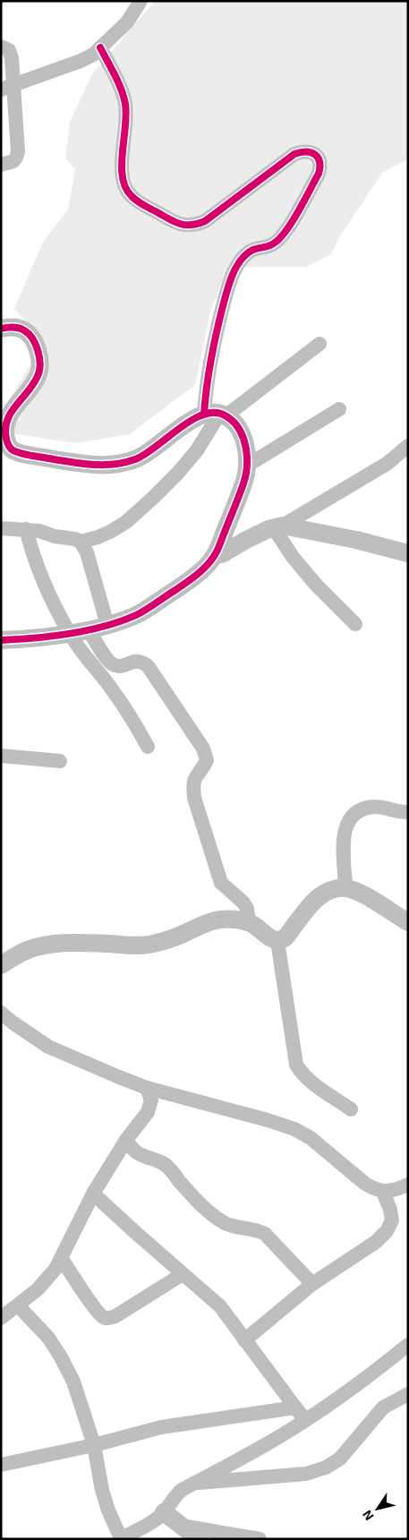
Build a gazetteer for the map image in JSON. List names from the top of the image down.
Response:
{
  "north": "bottom left"
}
